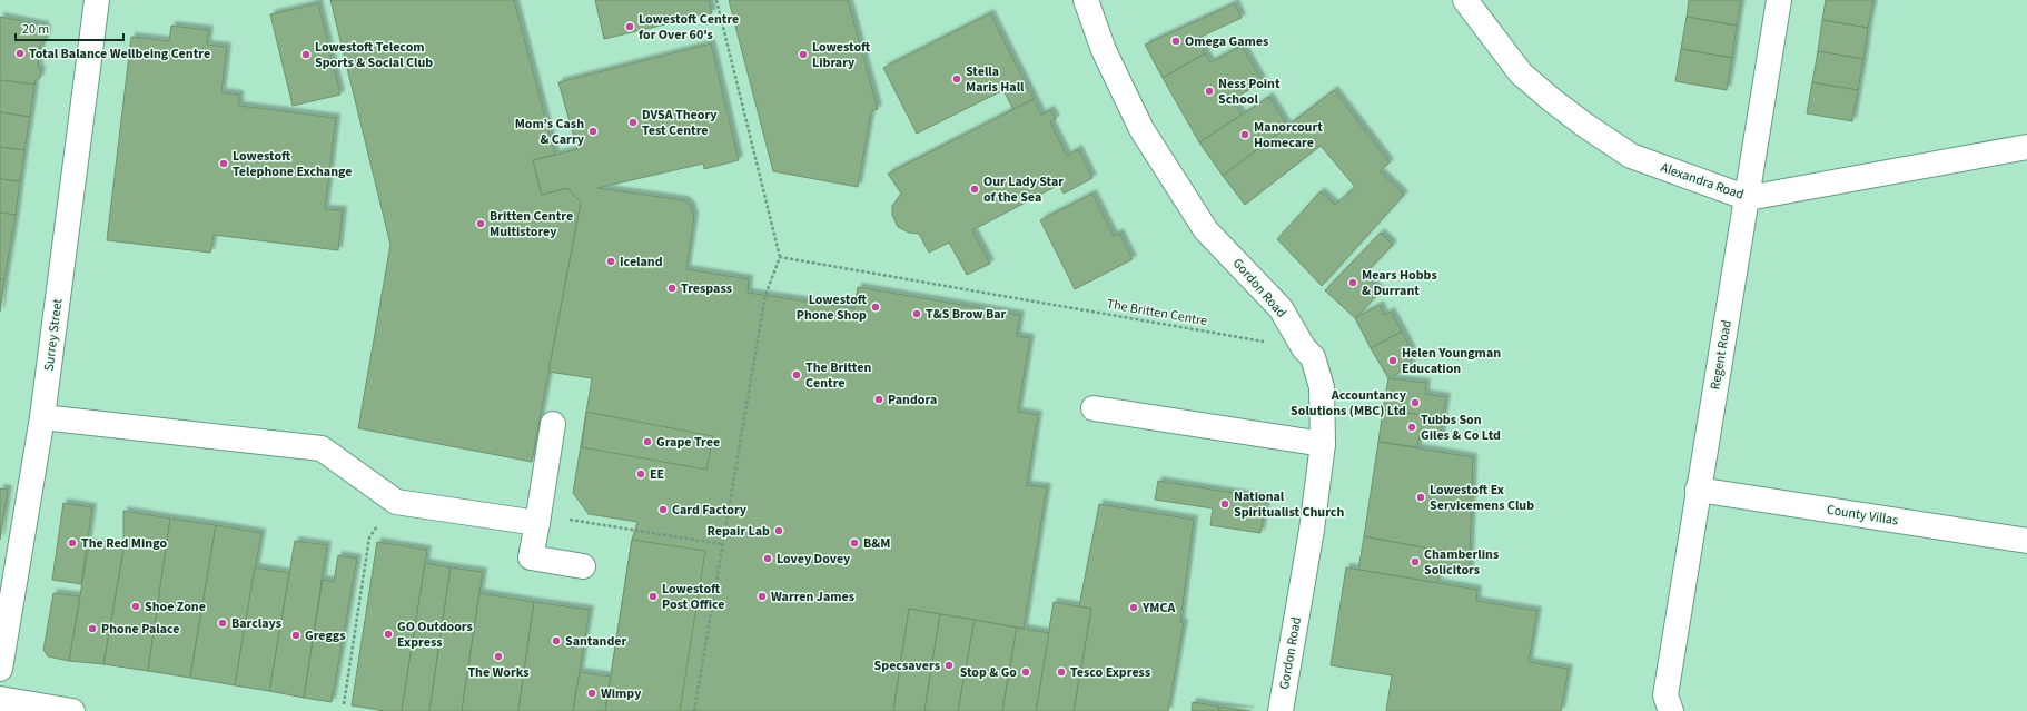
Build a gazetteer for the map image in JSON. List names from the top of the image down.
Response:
{
  "streets": {
    "street": [
      "Alexandra Road",
      "Gordon Road",
      "Surrey Street",
      "Regent Road",
      "County Villas"
    ],
    "path": ["The Britten Centre"]
  },
  "crossings": [
    ["Alexandra Road", "Regent Road"],
    ["Gordon Road", "The Britten Centre"],
    ["Regent Road", "County Villas"]
  ],
  "places": [
    "Lowestoft Centre for Over 60's",
    "Omega Games",
    "Total Balance Wellbeing Centre",
    "Lowestoft Telecom Sports & Social Club",
    "Lowestoft Library",
    "Stella Maris Hall",
    "Ness Point School",
    "DVSA Theory Test Centre",
    "Mom’s Cash & Carry",
    "Manorcourt Homecare",
    "Lowestoft Telephone Exchange",
    "Our Lady Star of the Sea",
    "Britten Centre Multistorey",
    "Iceland",
    "Mears Hobbs & Durrant",
    "Trespass",
    "Lowestoft Phone Shop",
    "T&S Brow Bar",
    "Helen Youngman Education",
    "The Britten Centre",
    "Pandora",
    "Accountancy Solutions (MBC) Ltd",
    "Tubbs Son Giles & Co Ltd",
    "Grape Tree",
    "EE",
    "Lowestoft Ex Servicemens Club",
    "National Spiritualist Church",
    "Card Factory",
    "Repair Lab",
    "The Red Mingo",
    "B&M",
    "Lovey Dovey",
    "Chamberlins Solicitors",
    "Lowestoft Post Office",
    "Warren James",
    "Shoe Zone",
    "YMCA",
    "Barclays",
    "Phone Palace",
    "GO Outdoors Express",
    "Greggs",
    "Santander",
    "The Works",
    "Specsavers",
    "Stop & Go",
    "Tesco Express",
    "Wimpy"
  ],
  "scale_bar": "20 m"
}
